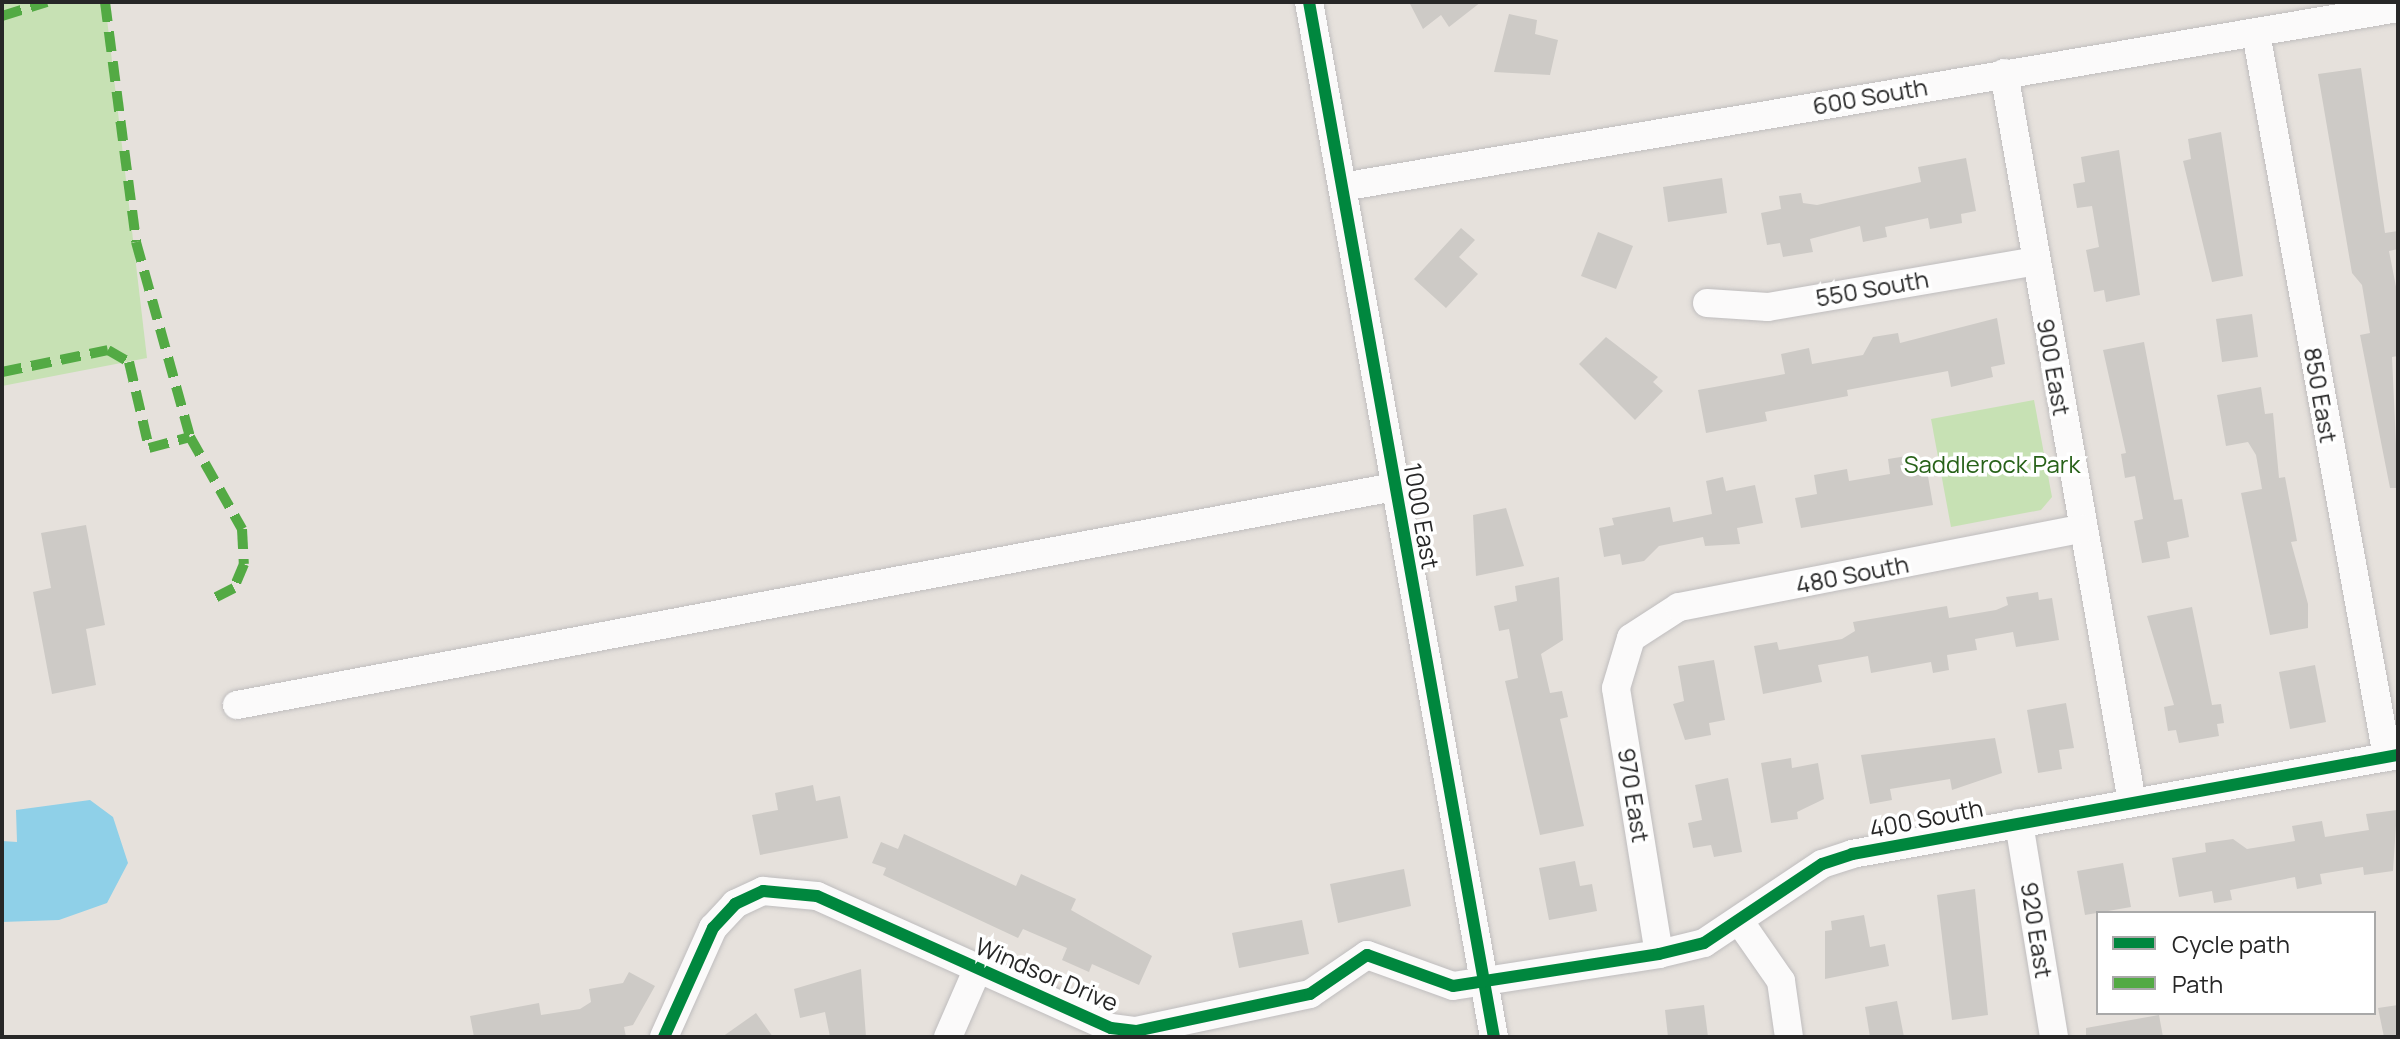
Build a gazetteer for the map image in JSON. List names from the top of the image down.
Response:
{
  "streets": {
    "street": [
      "600 South",
      "550 South",
      "900 East",
      "850 East",
      "1000 East",
      "480 South",
      "970 East",
      "400 South",
      "920 East",
      "Windsor Drive"
    ]
  },
  "crossings": [
    ["600 South", "900 East"],
    ["600 South", "850 East"],
    ["600 South", "1000 East"],
    ["550 South", "900 East"],
    ["900 East", "480 South"],
    ["900 East", "400 South"],
    ["850 East", "400 South"],
    ["1000 East", "400 South"],
    ["1000 East", "Windsor Drive"],
    ["480 South", "970 East"],
    ["970 East", "400 South"],
    ["400 South", "920 East"],
    ["400 South", "Windsor Drive"]
  ],
  "parks": ["Saddlerock Park"],
  "legend": ["Cycle path", "Path"]
}
